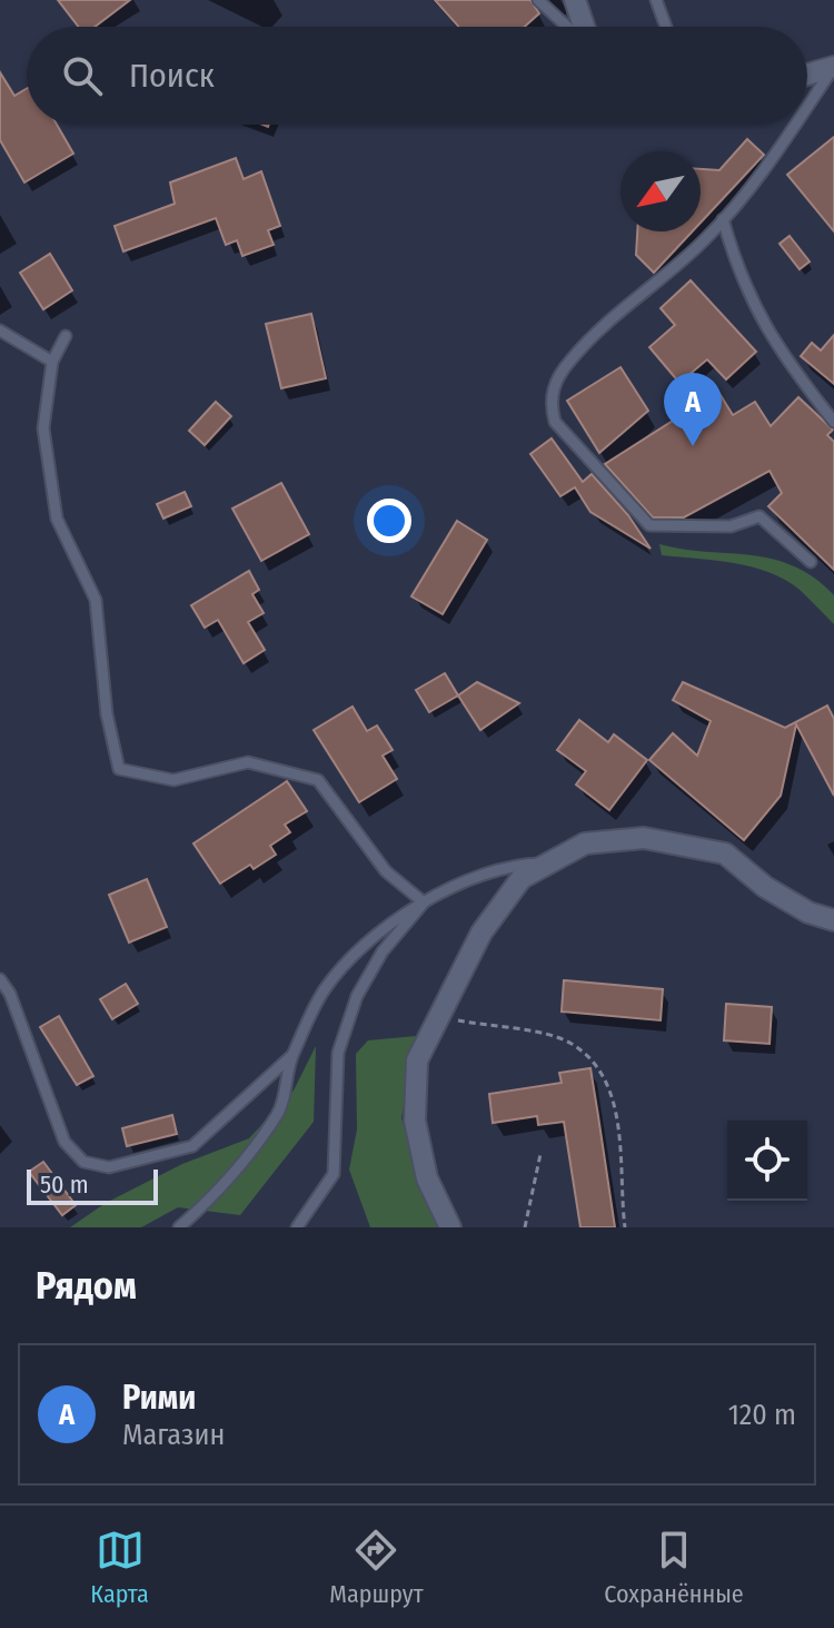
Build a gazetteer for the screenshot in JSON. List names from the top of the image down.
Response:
{
  "scale_bar": "50 m",
  "north": "bottom left",
  "page": {
    "search": "Поиск",
    "pins": "A",
    "scale": "50 m",
    "heading": "Рядом",
    "list": [
      {
        "mark": "A",
        "name": "Рими",
        "note": "Магазин",
        "value": "120 m"
      }
    ],
    "nav": ["Карта", "Маршрут", "Сохранённые"]
  }
}
